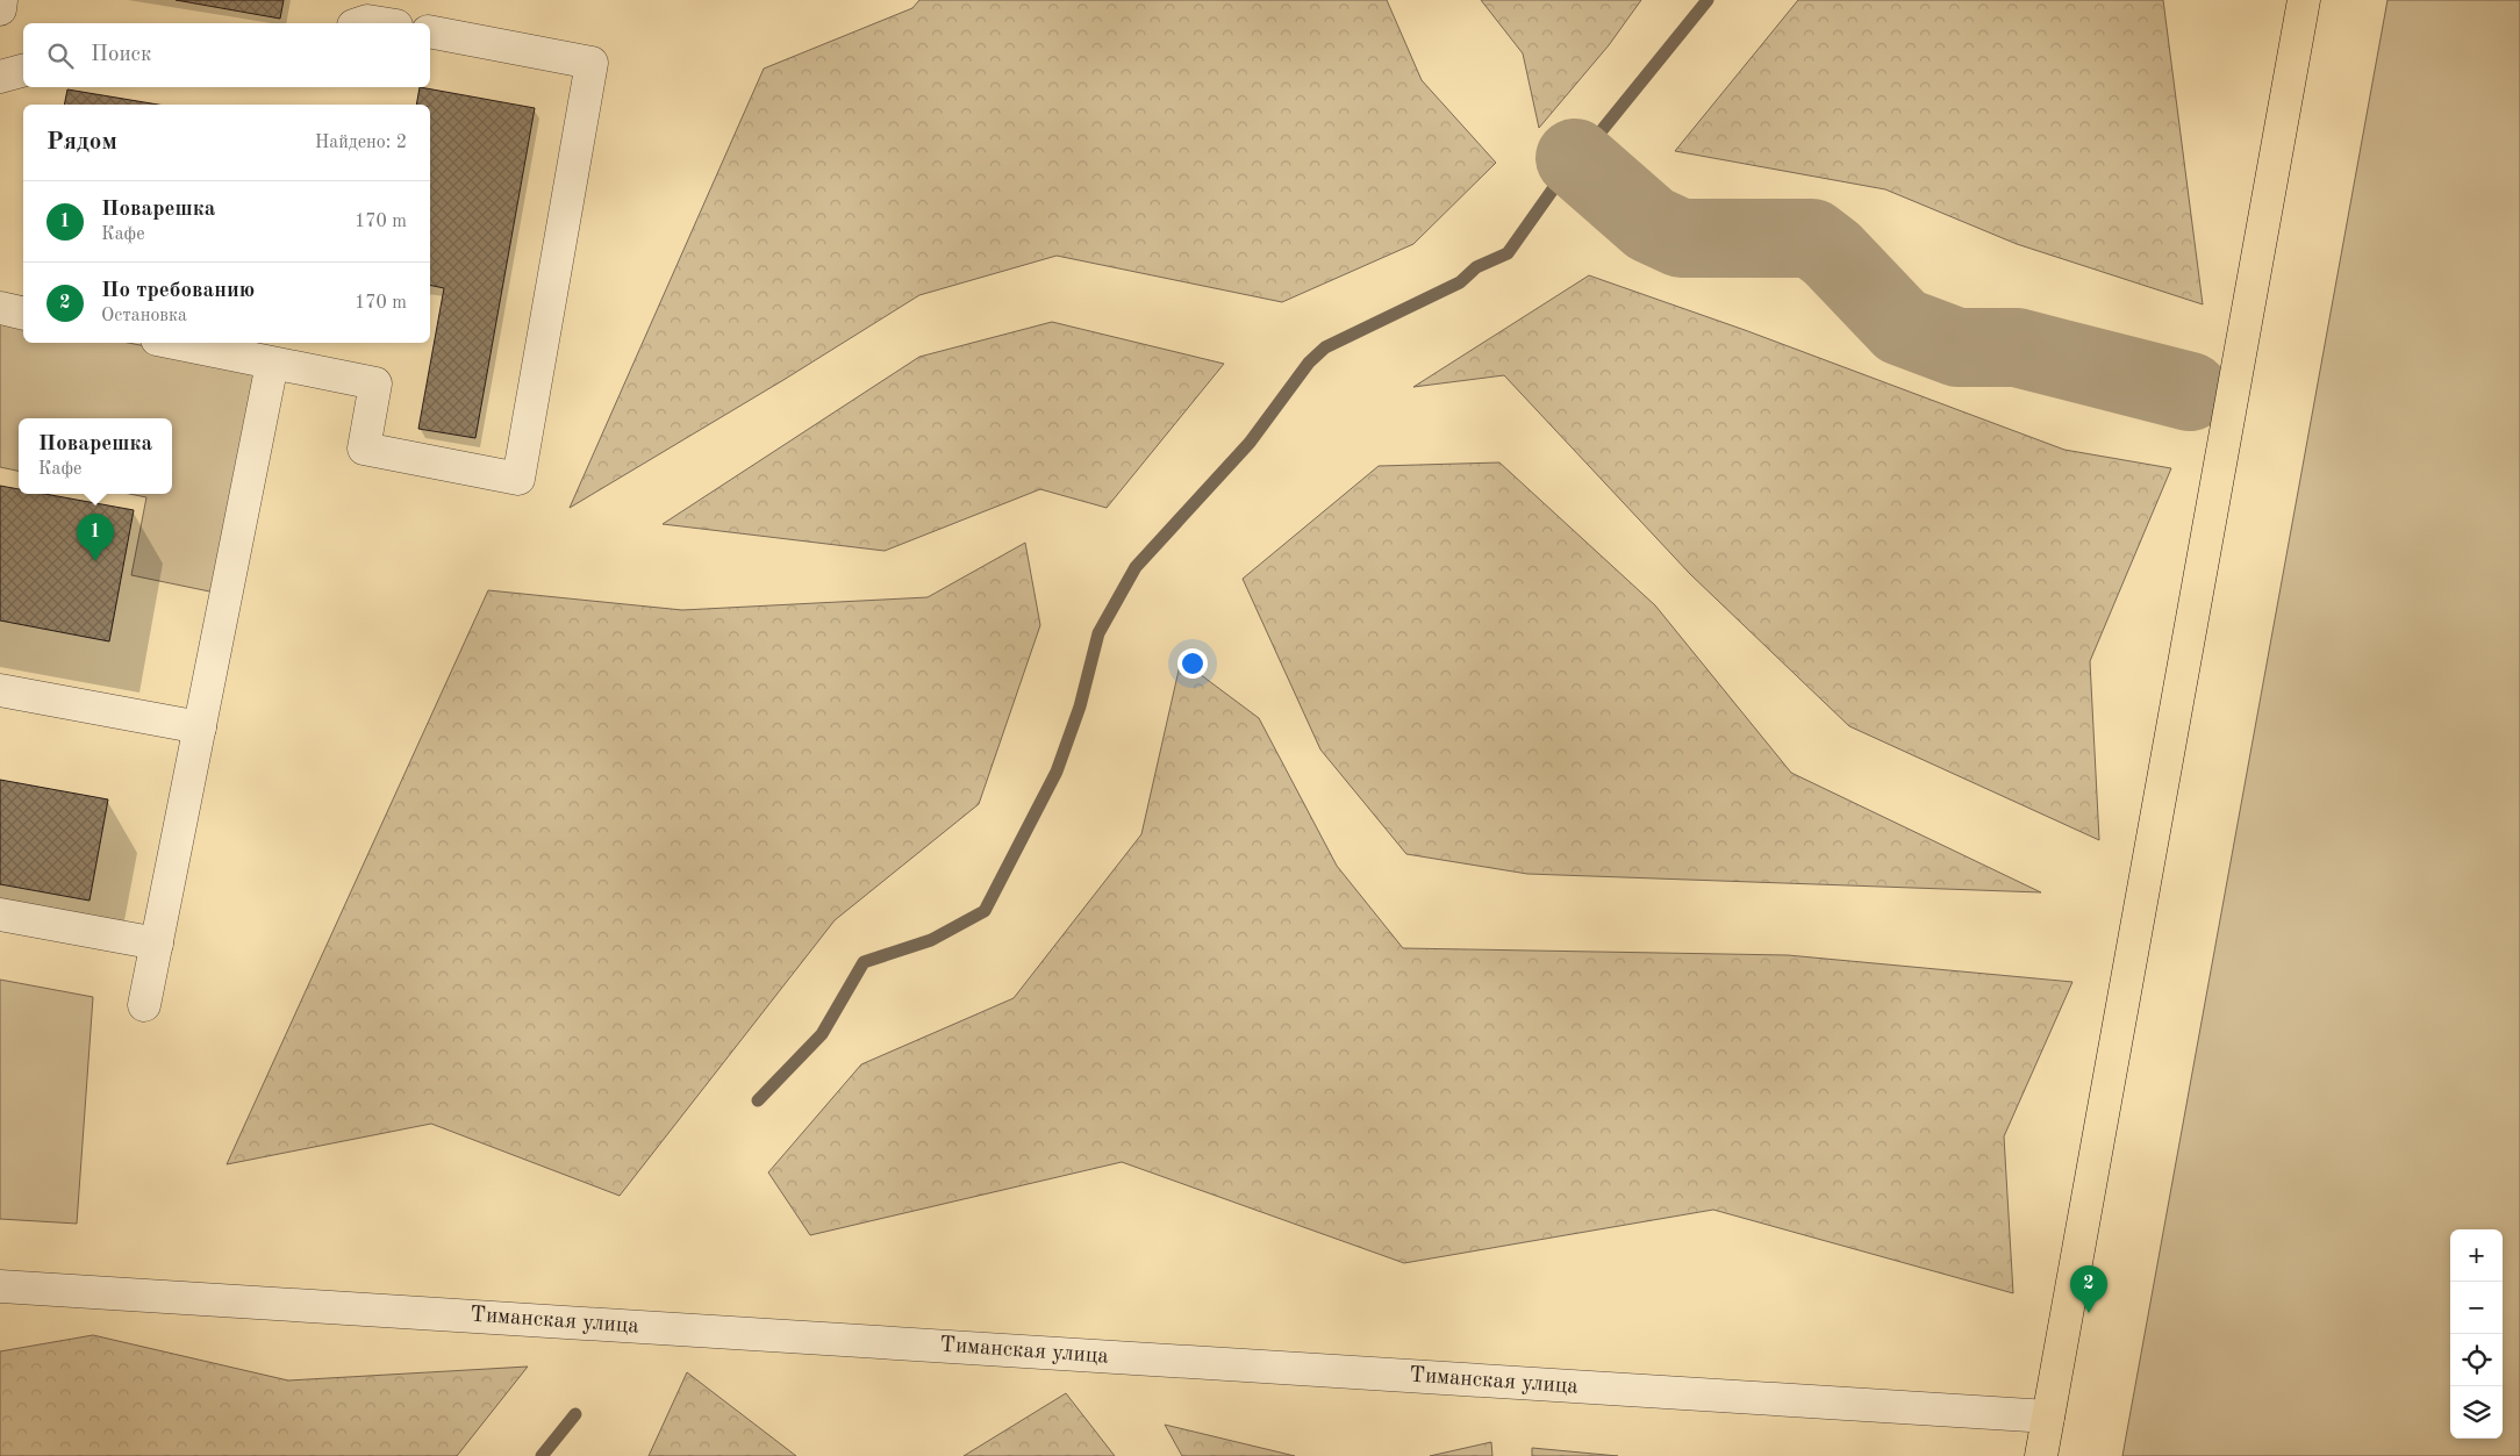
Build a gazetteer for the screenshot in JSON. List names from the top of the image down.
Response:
{
  "streets": {
    "street": ["Тиманская улица"]
  },
  "page": {
    "search": "Поиск",
    "heading": ["Рядом", "Найдено: 2"],
    "list": [
      {
        "mark": "1",
        "name": "Поварешка",
        "note": "Кафе",
        "value": "170 m"
      },
      {
        "mark": "2",
        "name": "По требованию",
        "note": "Остановка",
        "value": "170 m"
      }
    ],
    "popup": ["Поварешка", "Кафе"],
    "pins": ["1", "2"],
    "map_buttons": ["+", "−"]
  }
}
